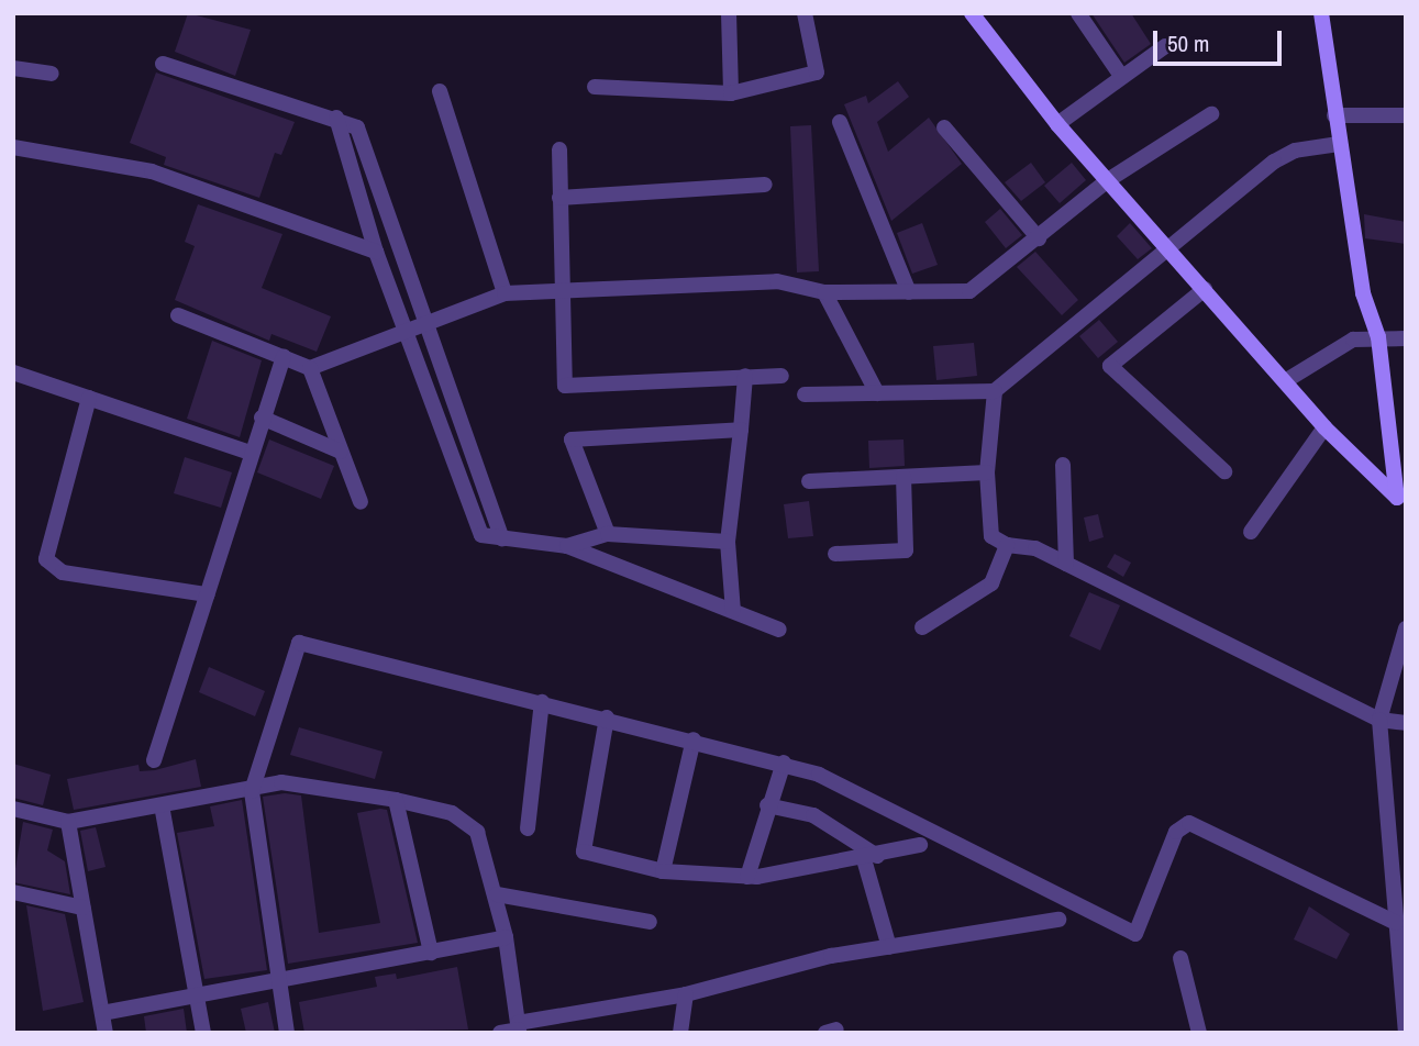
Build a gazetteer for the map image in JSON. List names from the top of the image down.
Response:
{
  "scale_bar": "50 m"
}
